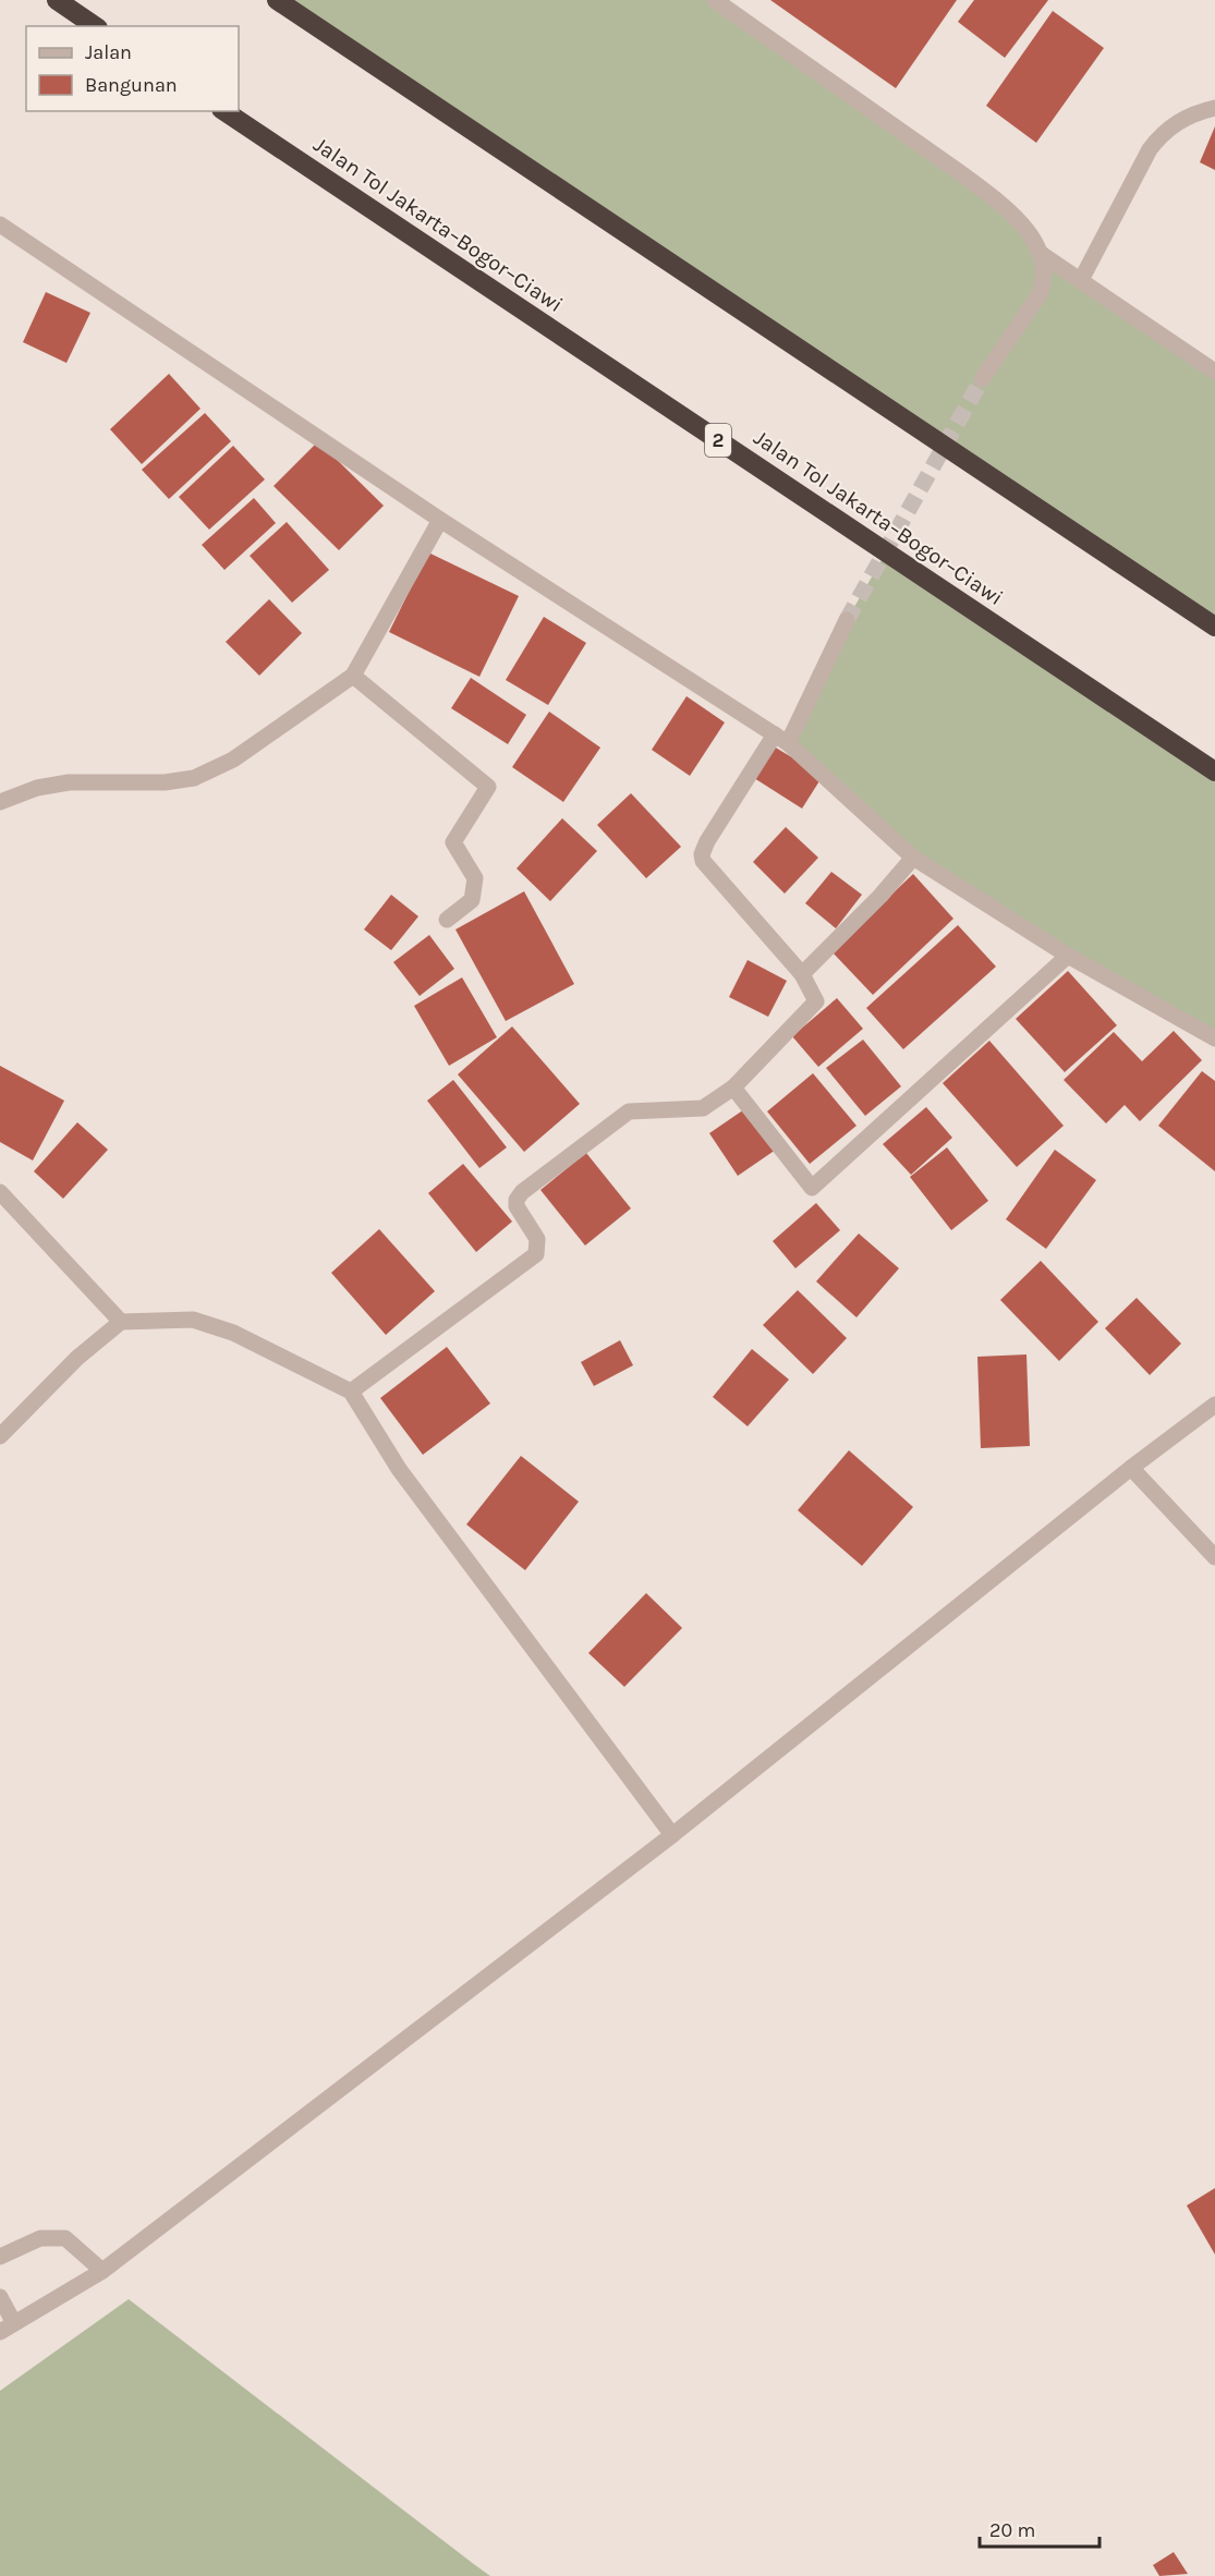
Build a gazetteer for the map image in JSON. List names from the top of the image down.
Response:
{
  "streets": {
    "highway": ["Jalan Tol Jakarta–Bogor–Ciawi", "2"]
  },
  "legend": ["Jalan", "Bangunan"],
  "scale_bar": "20 m"
}
